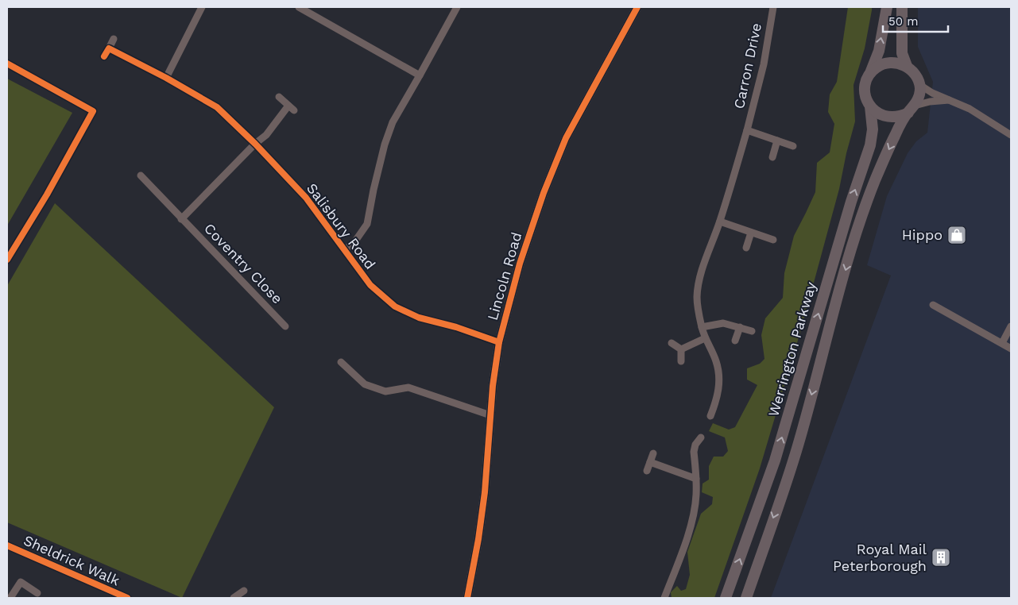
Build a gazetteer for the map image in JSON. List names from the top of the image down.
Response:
{
  "streets": {
    "highway": ["Werrington Parkway"],
    "street": [
      "Carron Drive",
      "Salisbury Road",
      "Coventry Close",
      "Lincoln Road"
    ],
    "cycle path": ["Sheldrick Walk"]
  },
  "crossings": [
    ["Salisbury Road", "Lincoln Road"]
  ],
  "places": {
    "shop": ["Hippo"],
    "building": ["Royal Mail Peterborough"]
  },
  "scale_bar": "50 m"
}
